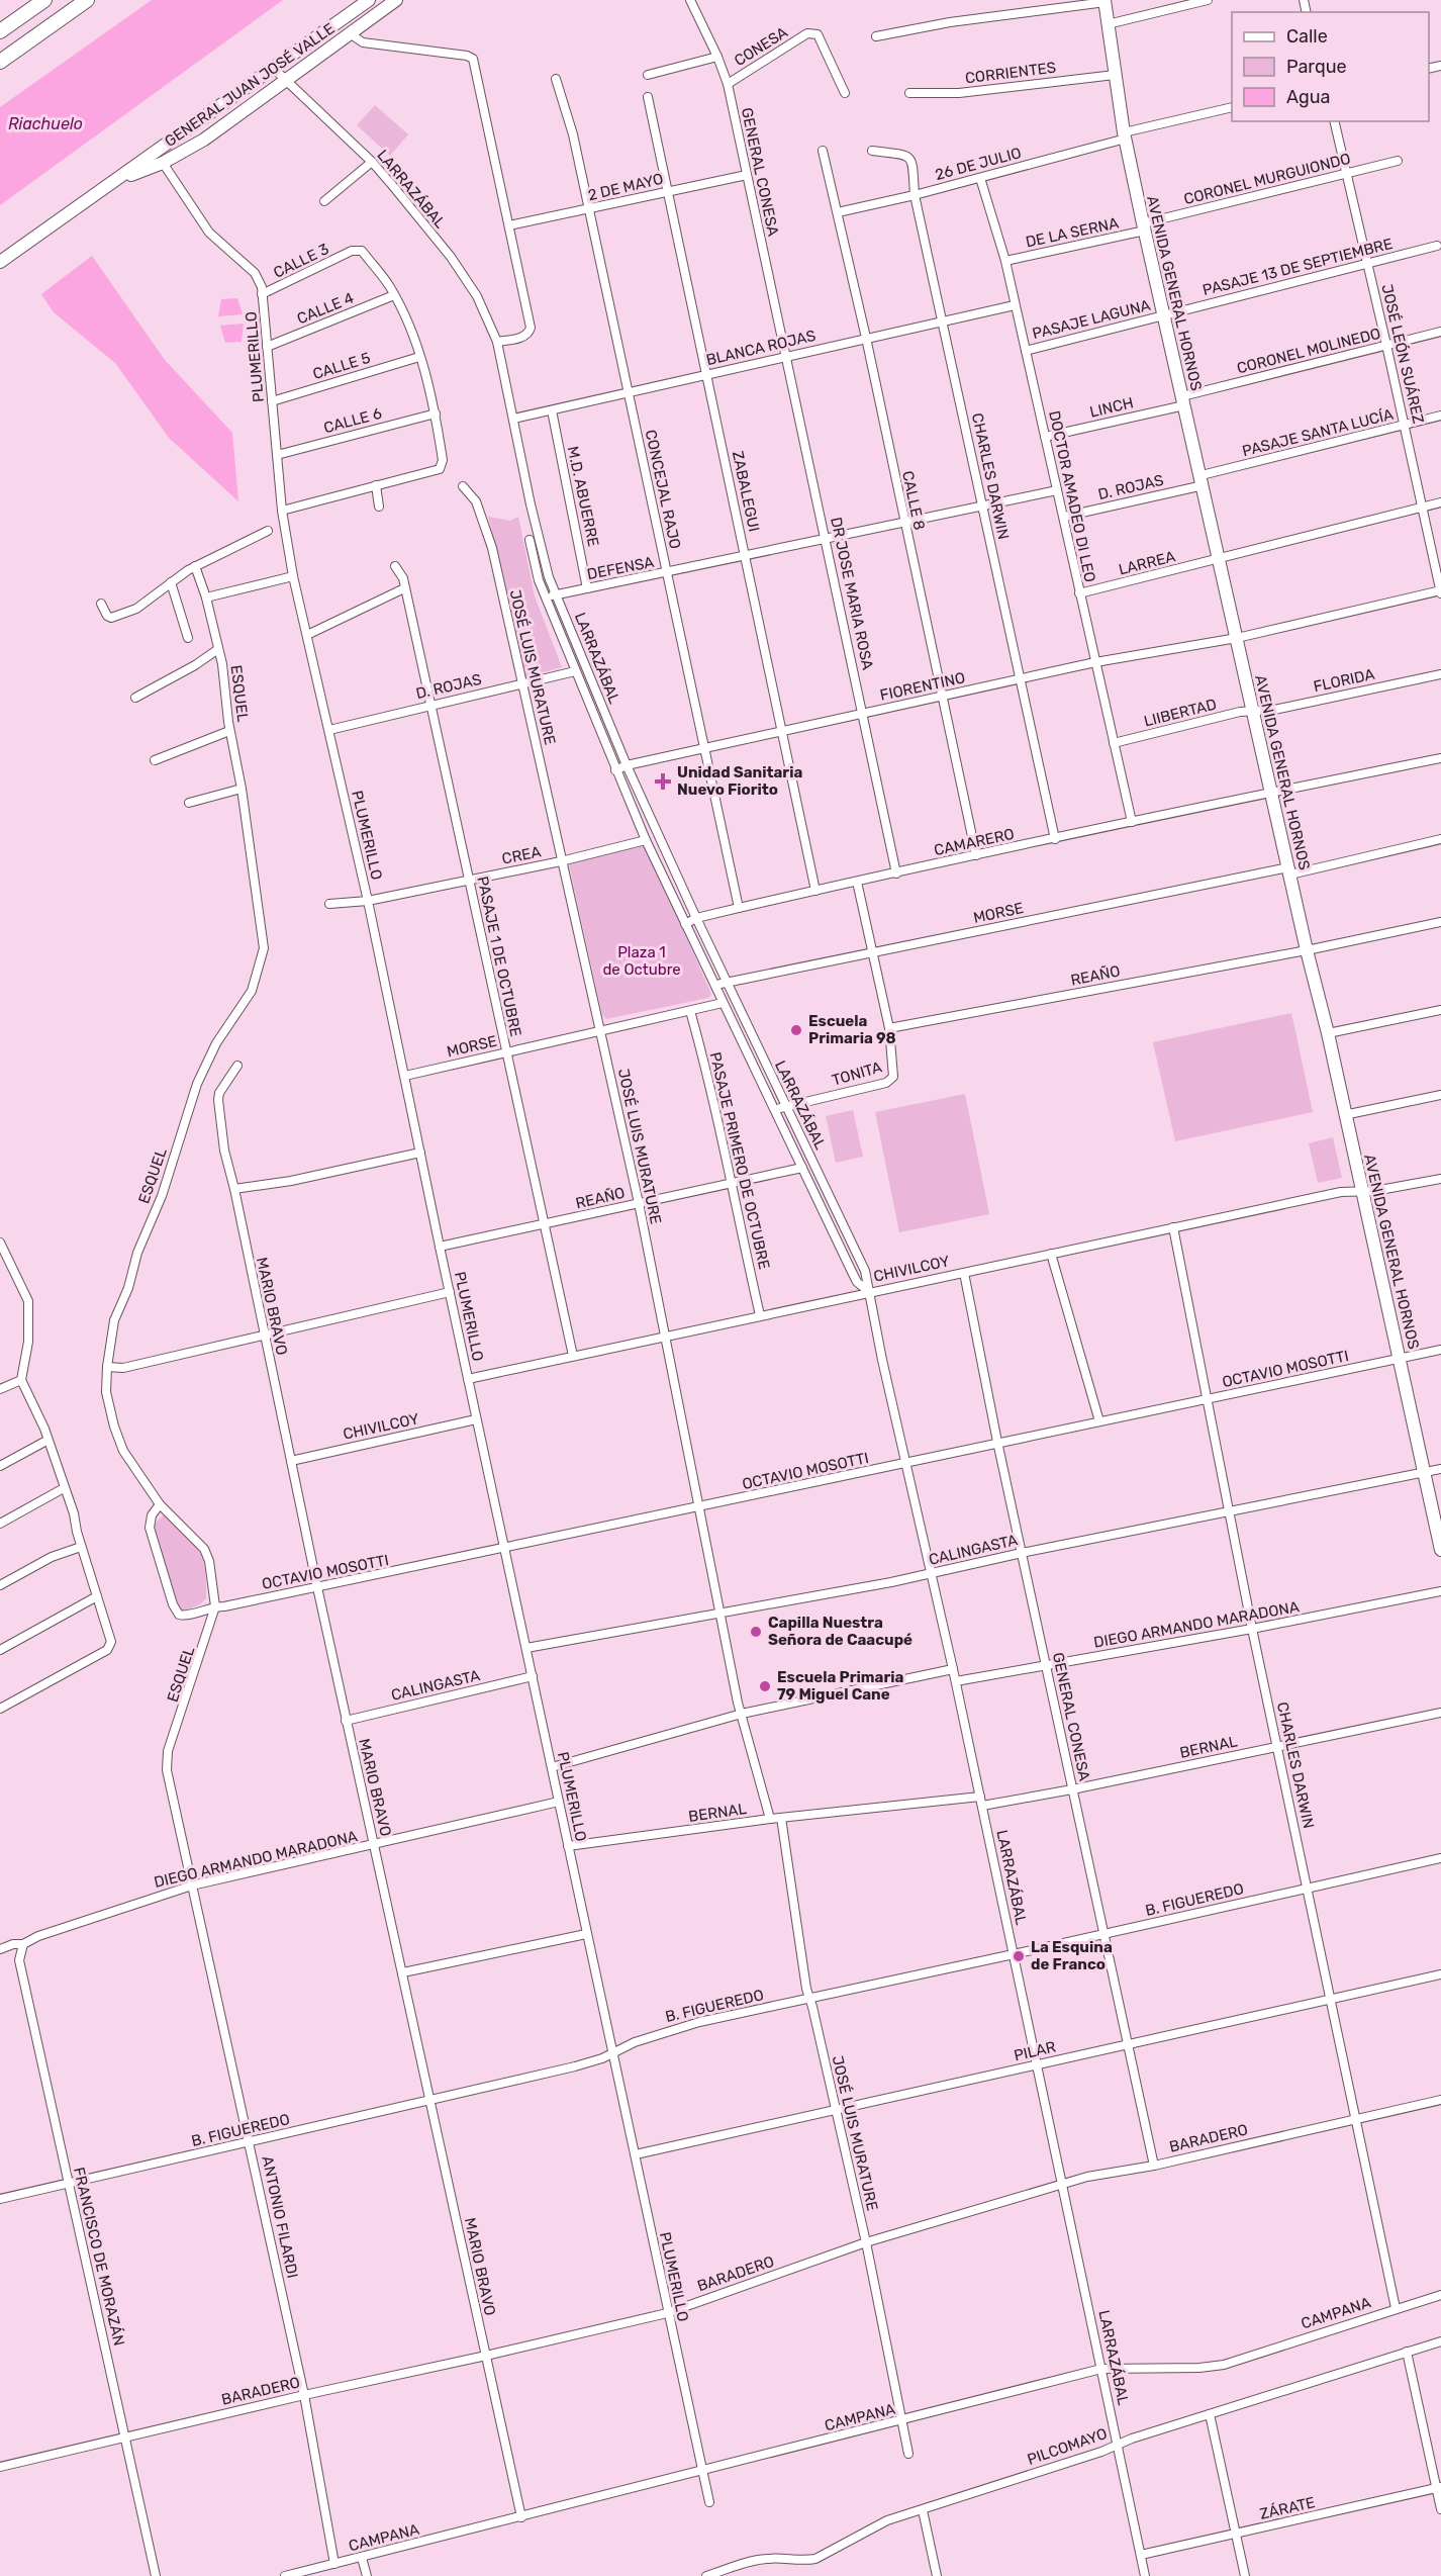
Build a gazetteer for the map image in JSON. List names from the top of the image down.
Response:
{
  "streets": {
    "street": [
      "CONESA",
      "CORRIENTES",
      "GENERAL JUAN JOSÉ VALLE",
      "26 DE JULIO",
      "GENERAL CONESA",
      "CORONEL MURGUIONDO",
      "2 DE MAYO",
      "LARRAZÁBAL",
      "DE LA SERNA",
      "CALLE 3",
      "PASAJE 13 DE SEPTIEMBRE",
      "AVENIDA GENERAL HORNOS",
      "CALLE 4",
      "PASAJE LAGUNA",
      "BLANCA ROJAS",
      "CORONEL MOLINEDO",
      "JOSÉ LEÓN SUÁREZ",
      "PLUMERILLO",
      "CALLE 5",
      "LINCH",
      "CALLE 6",
      "PASAJE SANTA LUCÍA",
      "CHARLES DARWIN",
      "D. ROJAS",
      "CONCEJAL RAJO",
      "ZABALEGUI",
      "M.D. ABUERRE",
      "DOCTOR AMADEO DI LEO",
      "CALLE 8",
      "LARREA",
      "DEFENSA",
      "DR JOSE MARIA ROSA",
      "JOSÉ LUIS MURATURE",
      "FLORIDA",
      "FIORENTINO",
      "ESQUEL",
      "LIIBERTAD",
      "CAMARERO",
      "CREA",
      "MORSE",
      "PASAJE 1 DE OCTUBRE",
      "REAÑO",
      "TONITA",
      "PASAJE PRIMERO DE OCTUBRE",
      "CHIVILCOY",
      "MARIO BRAVO",
      "OCTAVIO MOSOTTI",
      "CALINGASTA",
      "DIEGO ARMANDO MARADONA",
      "BERNAL",
      "B. FIGUEREDO",
      "PILAR",
      "BARADERO",
      "ANTONIO FILARDI",
      "FRANCISCO DE MORAZÁN",
      "CAMPANA",
      "PILCOMAYO",
      "ZÁRATE"
    ]
  },
  "crossings": [
    ["CONESA", "GENERAL CONESA"],
    ["CORRIENTES", "AVENIDA GENERAL HORNOS"],
    ["GENERAL JUAN JOSÉ VALLE", "LARRAZÁBAL"],
    ["GENERAL JUAN JOSÉ VALLE", "PLUMERILLO"],
    ["26 DE JULIO", "AVENIDA GENERAL HORNOS"],
    ["26 DE JULIO", "CHARLES DARWIN"],
    ["26 DE JULIO", "DOCTOR AMADEO DI LEO"],
    ["26 DE JULIO", "CALLE 8"],
    ["GENERAL CONESA", "2 DE MAYO"],
    ["GENERAL CONESA", "BLANCA ROJAS"],
    ["GENERAL CONESA", "DR JOSE MARIA ROSA"],
    ["GENERAL CONESA", "CHIVILCOY"],
    ["GENERAL CONESA", "OCTAVIO MOSOTTI"],
    ["GENERAL CONESA", "CALINGASTA"],
    ["GENERAL CONESA", "DIEGO ARMANDO MARADONA"],
    ["GENERAL CONESA", "BERNAL"],
    ["GENERAL CONESA", "B. FIGUEREDO"],
    ["GENERAL CONESA", "PILAR"],
    ["GENERAL CONESA", "BARADERO"],
    ["CORONEL MURGUIONDO", "DE LA SERNA"],
    ["CORONEL MURGUIONDO", "AVENIDA GENERAL HORNOS"],
    ["CORONEL MURGUIONDO", "JOSÉ LEÓN SUÁREZ"],
    ["2 DE MAYO", "CONCEJAL RAJO"],
    ["2 DE MAYO", "ZABALEGUI"],
    ["LARRAZÁBAL", "BLANCA ROJAS"],
    ["LARRAZÁBAL", "D. ROJAS"],
    ["LARRAZÁBAL", "DEFENSA"],
    ["LARRAZÁBAL", "FIORENTINO"],
    ["LARRAZÁBAL", "CAMARERO"],
    ["LARRAZÁBAL", "CREA"],
    ["LARRAZÁBAL", "MORSE"],
    ["LARRAZÁBAL", "REAÑO"],
    ["LARRAZÁBAL", "TONITA"],
    ["LARRAZÁBAL", "CHIVILCOY"],
    ["LARRAZÁBAL", "OCTAVIO MOSOTTI"],
    ["LARRAZÁBAL", "CALINGASTA"],
    ["LARRAZÁBAL", "DIEGO ARMANDO MARADONA"],
    ["LARRAZÁBAL", "BERNAL"],
    ["LARRAZÁBAL", "B. FIGUEREDO"],
    ["LARRAZÁBAL", "PILAR"],
    ["LARRAZÁBAL", "BARADERO"],
    ["LARRAZÁBAL", "CAMPANA"],
    ["LARRAZÁBAL", "PILCOMAYO"],
    ["LARRAZÁBAL", "ZÁRATE"],
    ["DE LA SERNA", "AVENIDA GENERAL HORNOS"],
    ["DE LA SERNA", "DOCTOR AMADEO DI LEO"],
    ["CALLE 3", "CALLE 4"],
    ["CALLE 3", "PLUMERILLO"],
    ["PASAJE 13 DE SEPTIEMBRE", "AVENIDA GENERAL HORNOS"],
    ["PASAJE 13 DE SEPTIEMBRE", "PASAJE LAGUNA"],
    ["PASAJE 13 DE SEPTIEMBRE", "JOSÉ LEÓN SUÁREZ"],
    ["AVENIDA GENERAL HORNOS", "PASAJE LAGUNA"],
    ["AVENIDA GENERAL HORNOS", "CORONEL MOLINEDO"],
    ["AVENIDA GENERAL HORNOS", "LINCH"],
    ["AVENIDA GENERAL HORNOS", "PASAJE SANTA LUCÍA"],
    ["AVENIDA GENERAL HORNOS", "D. ROJAS"],
    ["AVENIDA GENERAL HORNOS", "LARREA"],
    ["AVENIDA GENERAL HORNOS", "FLORIDA"],
    ["AVENIDA GENERAL HORNOS", "FIORENTINO"],
    ["AVENIDA GENERAL HORNOS", "LIIBERTAD"],
    ["AVENIDA GENERAL HORNOS", "CAMARERO"],
    ["AVENIDA GENERAL HORNOS", "MORSE"],
    ["AVENIDA GENERAL HORNOS", "REAÑO"],
    ["AVENIDA GENERAL HORNOS", "CHIVILCOY"],
    ["AVENIDA GENERAL HORNOS", "OCTAVIO MOSOTTI"],
    ["AVENIDA GENERAL HORNOS", "CALINGASTA"],
    ["CALLE 4", "PLUMERILLO"],
    ["PASAJE LAGUNA", "DOCTOR AMADEO DI LEO"],
    ["BLANCA ROJAS", "CHARLES DARWIN"],
    ["BLANCA ROJAS", "CONCEJAL RAJO"],
    ["BLANCA ROJAS", "ZABALEGUI"],
    ["BLANCA ROJAS", "M.D. ABUERRE"],
    ["BLANCA ROJAS", "DOCTOR AMADEO DI LEO"],
    ["BLANCA ROJAS", "CALLE 8"],
    ["BLANCA ROJAS", "DR JOSE MARIA ROSA"],
    ["CORONEL MOLINEDO", "JOSÉ LEÓN SUÁREZ"],
    ["CORONEL MOLINEDO", "LINCH"],
    ["JOSÉ LEÓN SUÁREZ", "PASAJE SANTA LUCÍA"],
    ["JOSÉ LEÓN SUÁREZ", "LARREA"],
    ["JOSÉ LEÓN SUÁREZ", "FIORENTINO"],
    ["PLUMERILLO", "CALLE 5"],
    ["PLUMERILLO", "CALLE 6"],
    ["PLUMERILLO", "D. ROJAS"],
    ["PLUMERILLO", "CREA"],
    ["PLUMERILLO", "MORSE"],
    ["PLUMERILLO", "REAÑO"],
    ["PLUMERILLO", "CHIVILCOY"],
    ["PLUMERILLO", "OCTAVIO MOSOTTI"],
    ["PLUMERILLO", "CALINGASTA"],
    ["PLUMERILLO", "DIEGO ARMANDO MARADONA"],
    ["PLUMERILLO", "BERNAL"],
    ["PLUMERILLO", "B. FIGUEREDO"],
    ["PLUMERILLO", "PILAR"],
    ["PLUMERILLO", "BARADERO"],
    ["PLUMERILLO", "CAMPANA"],
    ["LINCH", "DOCTOR AMADEO DI LEO"],
    ["PASAJE SANTA LUCÍA", "D. ROJAS"],
    ["CHARLES DARWIN", "DEFENSA"],
    ["CHARLES DARWIN", "FIORENTINO"],
    ["CHARLES DARWIN", "CAMARERO"],
    ["CHARLES DARWIN", "CHIVILCOY"],
    ["CHARLES DARWIN", "OCTAVIO MOSOTTI"],
    ["CHARLES DARWIN", "CALINGASTA"],
    ["CHARLES DARWIN", "DIEGO ARMANDO MARADONA"],
    ["CHARLES DARWIN", "BERNAL"],
    ["CHARLES DARWIN", "B. FIGUEREDO"],
    ["CHARLES DARWIN", "PILAR"],
    ["CHARLES DARWIN", "BARADERO"],
    ["CHARLES DARWIN", "CAMPANA"],
    ["D. ROJAS", "DOCTOR AMADEO DI LEO"],
    ["D. ROJAS", "JOSÉ LUIS MURATURE"],
    ["D. ROJAS", "PASAJE 1 DE OCTUBRE"],
    ["CONCEJAL RAJO", "DEFENSA"],
    ["CONCEJAL RAJO", "FIORENTINO"],
    ["CONCEJAL RAJO", "CAMARERO"],
    ["ZABALEGUI", "DEFENSA"],
    ["ZABALEGUI", "FIORENTINO"],
    ["ZABALEGUI", "CAMARERO"],
    ["M.D. ABUERRE", "DEFENSA"],
    ["DOCTOR AMADEO DI LEO", "LARREA"],
    ["DOCTOR AMADEO DI LEO", "DEFENSA"],
    ["DOCTOR AMADEO DI LEO", "FIORENTINO"],
    ["DOCTOR AMADEO DI LEO", "LIIBERTAD"],
    ["DOCTOR AMADEO DI LEO", "CAMARERO"],
    ["CALLE 8", "DEFENSA"],
    ["CALLE 8", "FIORENTINO"],
    ["CALLE 8", "CAMARERO"],
    ["DEFENSA", "DR JOSE MARIA ROSA"],
    ["DR JOSE MARIA ROSA", "FIORENTINO"],
    ["DR JOSE MARIA ROSA", "CAMARERO"],
    ["JOSÉ LUIS MURATURE", "CREA"],
    ["JOSÉ LUIS MURATURE", "MORSE"],
    ["JOSÉ LUIS MURATURE", "REAÑO"],
    ["JOSÉ LUIS MURATURE", "CHIVILCOY"],
    ["JOSÉ LUIS MURATURE", "OCTAVIO MOSOTTI"],
    ["JOSÉ LUIS MURATURE", "CALINGASTA"],
    ["JOSÉ LUIS MURATURE", "BERNAL"],
    ["JOSÉ LUIS MURATURE", "B. FIGUEREDO"],
    ["JOSÉ LUIS MURATURE", "PILAR"],
    ["JOSÉ LUIS MURATURE", "BARADERO"],
    ["JOSÉ LUIS MURATURE", "CAMPANA"],
    ["FLORIDA", "LIIBERTAD"],
    ["ESQUEL", "OCTAVIO MOSOTTI"],
    ["ESQUEL", "ANTONIO FILARDI"],
    ["CAMARERO", "TONITA"],
    ["CREA", "PASAJE 1 DE OCTUBRE"],
    ["MORSE", "PASAJE 1 DE OCTUBRE"],
    ["MORSE", "TONITA"],
    ["MORSE", "PASAJE PRIMERO DE OCTUBRE"],
    ["PASAJE 1 DE OCTUBRE", "REAÑO"],
    ["PASAJE 1 DE OCTUBRE", "CHIVILCOY"],
    ["REAÑO", "TONITA"],
    ["REAÑO", "PASAJE PRIMERO DE OCTUBRE"],
    ["PASAJE PRIMERO DE OCTUBRE", "CHIVILCOY"],
    ["CHIVILCOY", "MARIO BRAVO"],
    ["MARIO BRAVO", "OCTAVIO MOSOTTI"],
    ["MARIO BRAVO", "CALINGASTA"],
    ["MARIO BRAVO", "DIEGO ARMANDO MARADONA"],
    ["MARIO BRAVO", "B. FIGUEREDO"],
    ["MARIO BRAVO", "BARADERO"],
    ["MARIO BRAVO", "CAMPANA"],
    ["DIEGO ARMANDO MARADONA", "ANTONIO FILARDI"],
    ["DIEGO ARMANDO MARADONA", "FRANCISCO DE MORAZÁN"],
    ["B. FIGUEREDO", "ANTONIO FILARDI"],
    ["B. FIGUEREDO", "FRANCISCO DE MORAZÁN"],
    ["BARADERO", "ANTONIO FILARDI"],
    ["BARADERO", "FRANCISCO DE MORAZÁN"],
    ["ANTONIO FILARDI", "CAMPANA"]
  ],
  "water": ["Riachuelo"],
  "parks": ["Plaza 1 de Octubre"],
  "places": {
    "health": ["Unidad Sanitaria Nuevo Fiorito"],
    "other": [
      "Escuela Primaria 98",
      "Capilla Nuestra Señora de Caacupé",
      "Escuela Primaria 79 Miguel Cane",
      "La Esquina de Franco"
    ]
  },
  "legend": ["Calle", "Parque", "Agua"]
}
